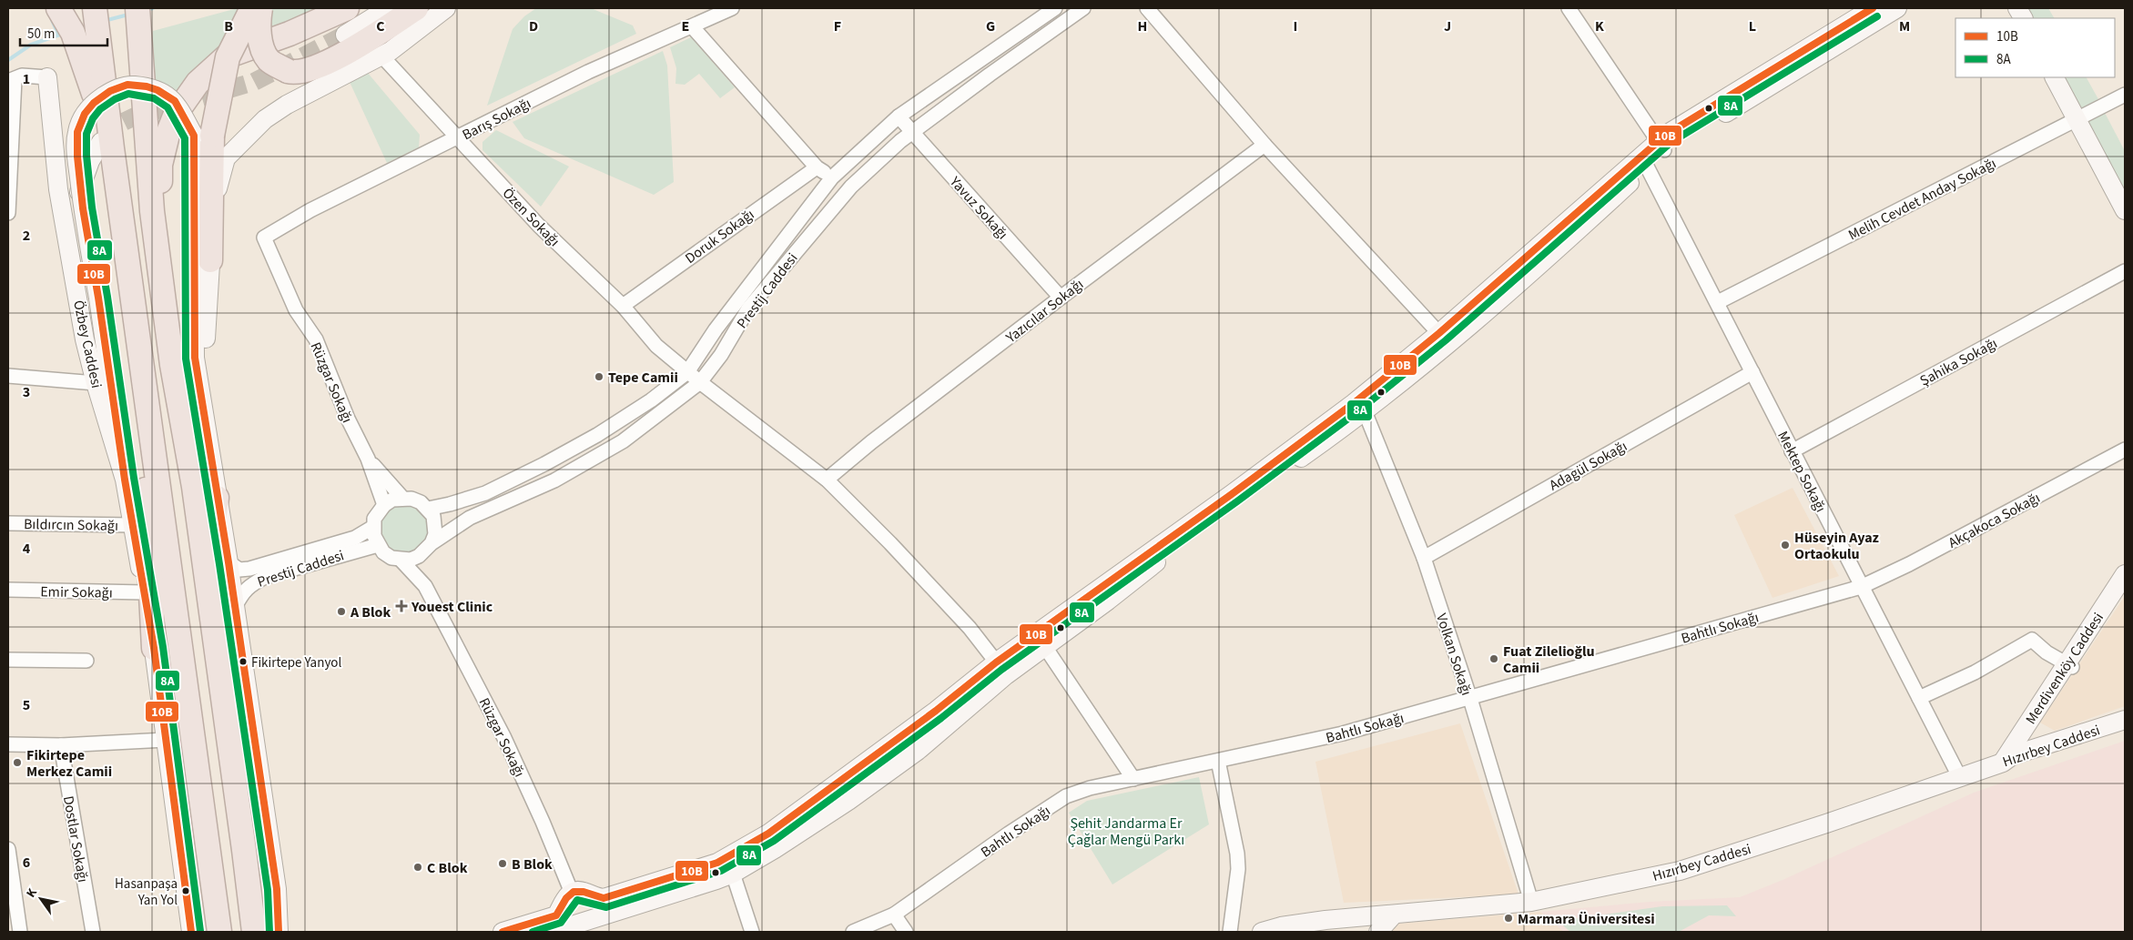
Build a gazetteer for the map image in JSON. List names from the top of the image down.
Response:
{
  "streets": {
    "main road": ["Özbey Caddesi", "Merdivenköy Caddesi", "Hızırbey Caddesi"],
    "street": [
      "Barış Sokağı",
      "Melih Cevdet Anday Sokağı",
      "Yavuz Sokağı",
      "Özen Sokağı",
      "Doruk Sokağı",
      "Prestij Caddesi",
      "Yazıcılar Sokağı",
      "Şahika Sokağı",
      "Rüzgar Sokağı",
      "Adagül Sokağı",
      "Mektep Sokağı",
      "Akçakoca Sokağı",
      "Bıldırcın Sokağı",
      "Emir Sokağı",
      "Bahtlı Sokağı",
      "Volkan Sokağı",
      "Dostlar Sokağı"
    ]
  },
  "crossings": [
    ["Barış Sokağı", "Özen Sokağı"],
    ["Barış Sokağı", "Rüzgar Sokağı"],
    ["Melih Cevdet Anday Sokağı", "Mektep Sokağı"],
    ["Yavuz Sokağı", "Prestij Caddesi"],
    ["Yavuz Sokağı", "Yazıcılar Sokağı"],
    ["Özen Sokağı", "Doruk Sokağı"],
    ["Özen Sokağı", "Prestij Caddesi"],
    ["Özen Sokağı", "Yazıcılar Sokağı"],
    ["Prestij Caddesi", "Rüzgar Sokağı"],
    ["Özbey Caddesi", "Bıldırcın Sokağı"],
    ["Özbey Caddesi", "Emir Sokağı"],
    ["Şahika Sokağı", "Mektep Sokağı"],
    ["Adagül Sokağı", "Mektep Sokağı"],
    ["Adagül Sokağı", "Volkan Sokağı"],
    ["Mektep Sokağı", "Akçakoca Sokağı"],
    ["Mektep Sokağı", "Bahtlı Sokağı"],
    ["Mektep Sokağı", "Hızırbey Caddesi"],
    ["Akçakoca Sokağı", "Bahtlı Sokağı"],
    ["Bahtlı Sokağı", "Volkan Sokağı"],
    ["Volkan Sokağı", "Hızırbey Caddesi"]
  ],
  "parks": ["Şehit Jandarma Er Çağlar Mengü Parkı"],
  "places": {
    "other": [
      "Tepe Camii",
      "Hüseyin Ayaz Ortaokulu",
      "A Blok",
      "Fuat Zilelioğlu Camii",
      "Fikirtepe Yanyol",
      "Fikirtepe Merkez Camii",
      "B Blok",
      "C Blok",
      "Hasanpaşa Yan Yol",
      "Marmara Üniversitesi"
    ],
    "health": ["Youest Clinic"]
  },
  "lines": ["transit line 10B", "transit line 8A"],
  "legend": ["10B", "8A"],
  "scale_bar": "50 m",
  "north": "top left",
  "grid": {
    "columns": [
      "B",
      "C",
      "D",
      "E",
      "F",
      "G",
      "H",
      "I",
      "J",
      "K",
      "L",
      "M"
    ],
    "rows": [
      "1",
      "2",
      "3",
      "4",
      "5",
      "6"
    ]
  }
}
